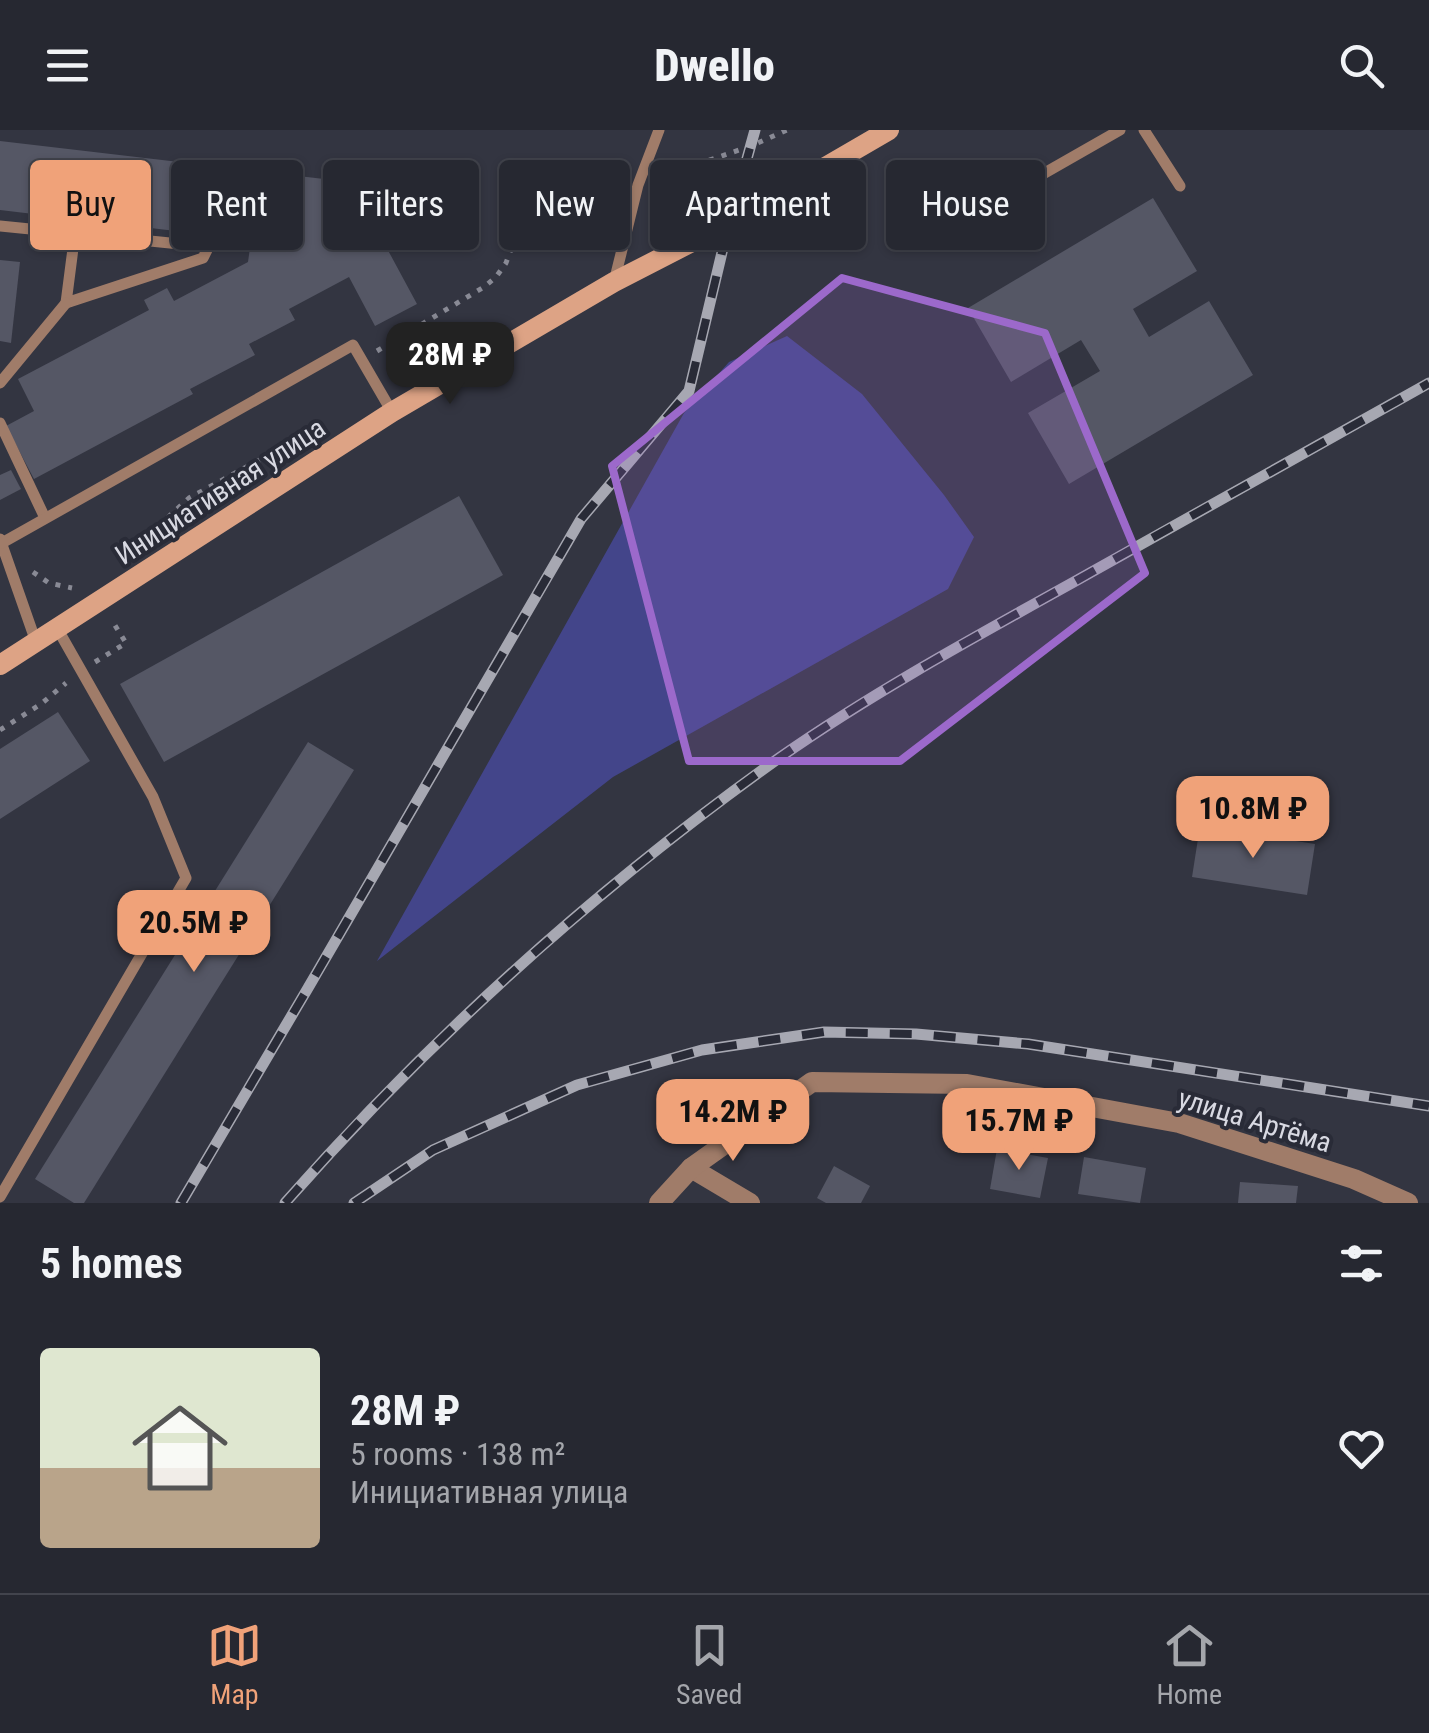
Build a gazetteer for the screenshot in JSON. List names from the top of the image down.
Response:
{
  "streets": {
    "main road": ["Инициативная улица"],
    "street": ["улица Артёма"]
  },
  "page": {
    "header": "Dwello",
    "chip": [
      "Buy",
      "Rent",
      "Filters",
      "New",
      "Apartment",
      "House"
    ],
    "price": [
      "28M ₽",
      "10.8M ₽",
      "20.5M ₽",
      "14.2M ₽",
      "15.7M ₽"
    ],
    "heading": "5 homes",
    "list": [
      {
        "name": "28M ₽",
        "note": "5 rooms · 138 m² · Инициативная улица"
      }
    ],
    "tabs": ["Map", "Saved", "Home"]
  }
}
